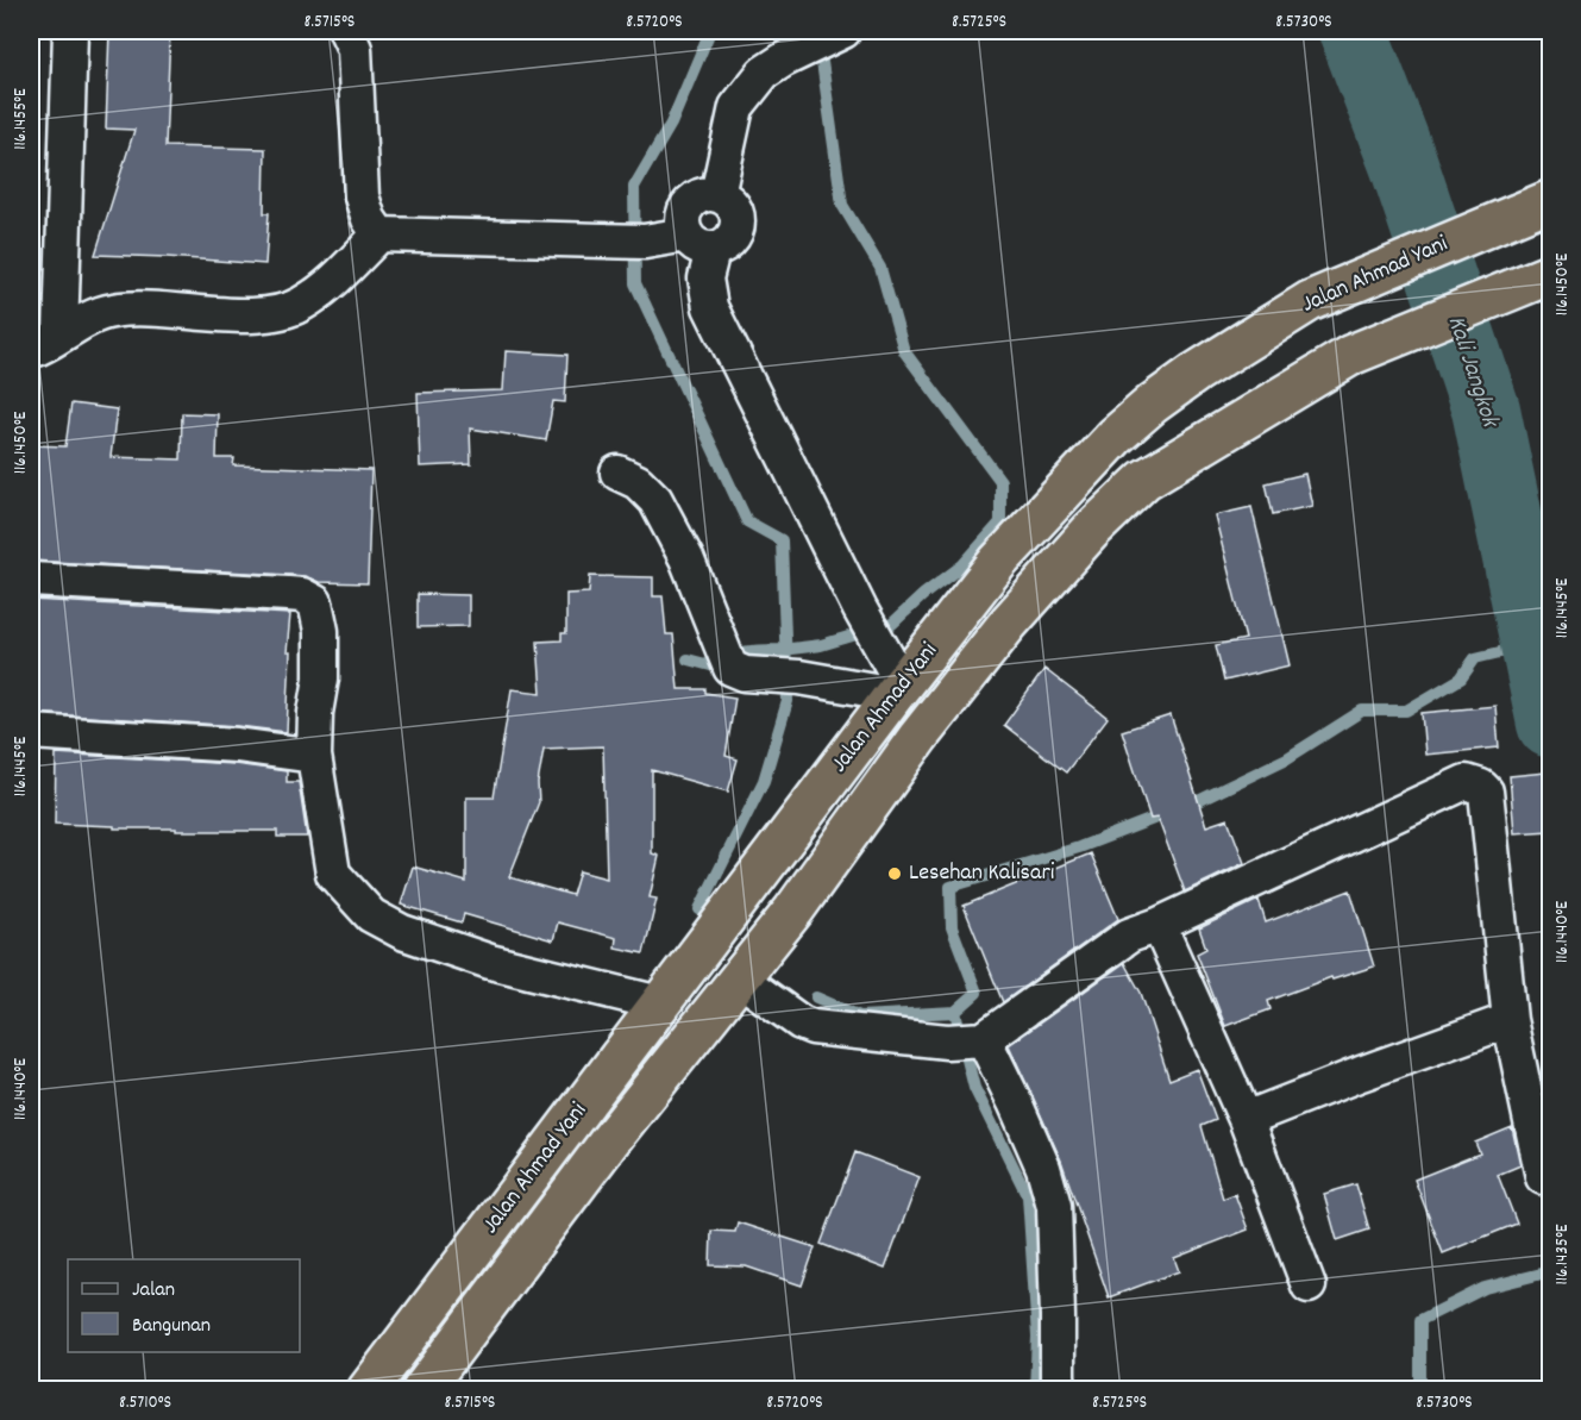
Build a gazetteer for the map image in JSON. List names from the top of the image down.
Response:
{
  "streets": {
    "highway": ["Jalan Ahmad Yani"]
  },
  "water": ["Kali Jangkok"],
  "places": ["Lesehan Kalisari"],
  "legend": ["Jalan", "Bangunan"],
  "coordinates": [
    "8.5715°S",
    "8.5720°S",
    "8.5725°S",
    "8.5730°S",
    "116.1455°E",
    "116.1450°E",
    "116.1445°E",
    "116.1440°E",
    "116.1435°E",
    "8.5710°S"
  ]
}
